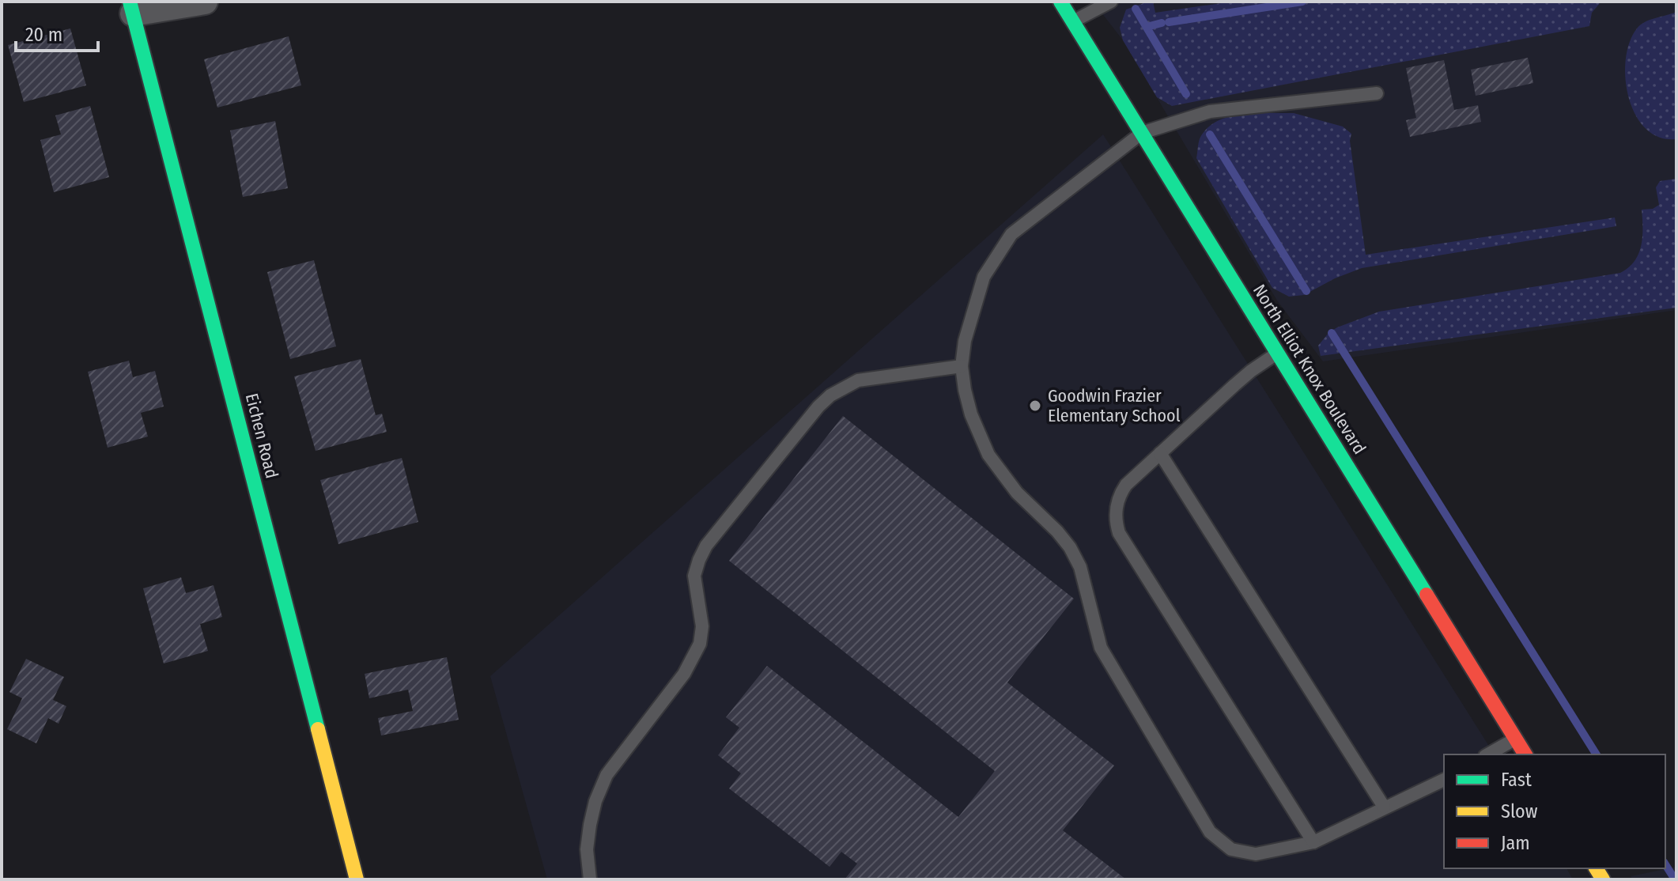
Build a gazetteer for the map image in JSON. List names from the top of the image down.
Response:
{
  "streets": {
    "main road": ["North Elliot Knox Boulevard", "Eichen Road"]
  },
  "places": ["Goodwin Frazier Elementary School"],
  "legend": ["Fast", "Slow", "Jam"],
  "scale_bar": "20 m"
}
